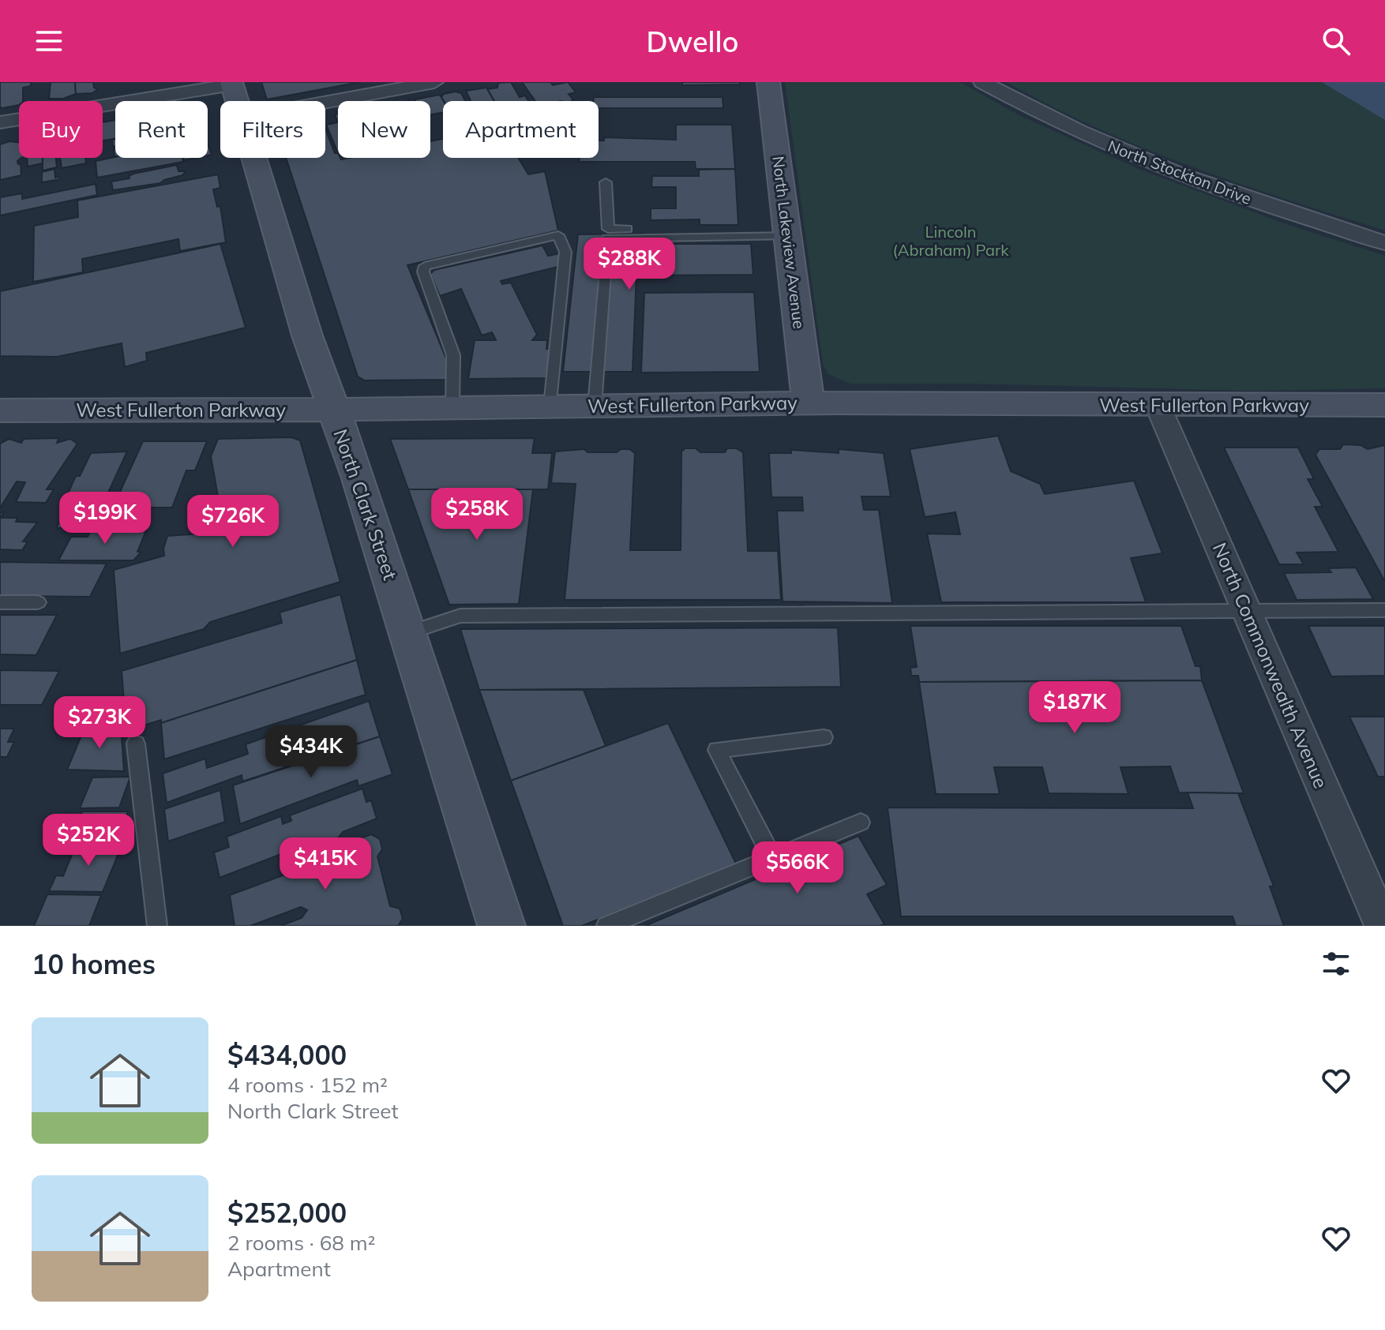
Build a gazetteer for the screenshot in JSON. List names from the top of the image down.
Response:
{
  "streets": {
    "main road": ["North Lakeview Avenue", "West Fullerton Parkway", "North Clark Street"],
    "street": ["North Stockton Drive", "North Commonwealth Avenue"]
  },
  "crossings": [
    ["North Lakeview Avenue", "West Fullerton Parkway"],
    ["West Fullerton Parkway", "North Clark Street"],
    ["West Fullerton Parkway", "North Commonwealth Avenue"]
  ],
  "parks": ["Lincoln (Abraham) Park"],
  "page": {
    "header": "Dwello",
    "chip": [
      "Buy",
      "Rent",
      "Filters",
      "New",
      "Apartment"
    ],
    "price": [
      "$288K",
      "$258K",
      "$199K",
      "$726K",
      "$187K",
      "$273K",
      "$434K",
      "$252K",
      "$415K",
      "$566K"
    ],
    "heading": "10 homes",
    "list": [
      {
        "name": "$434,000",
        "note": "4 rooms · 152 m² · North Clark Street"
      },
      {
        "name": "$252,000",
        "note": "2 rooms · 68 m² · Apartment"
      }
    ]
  }
}
